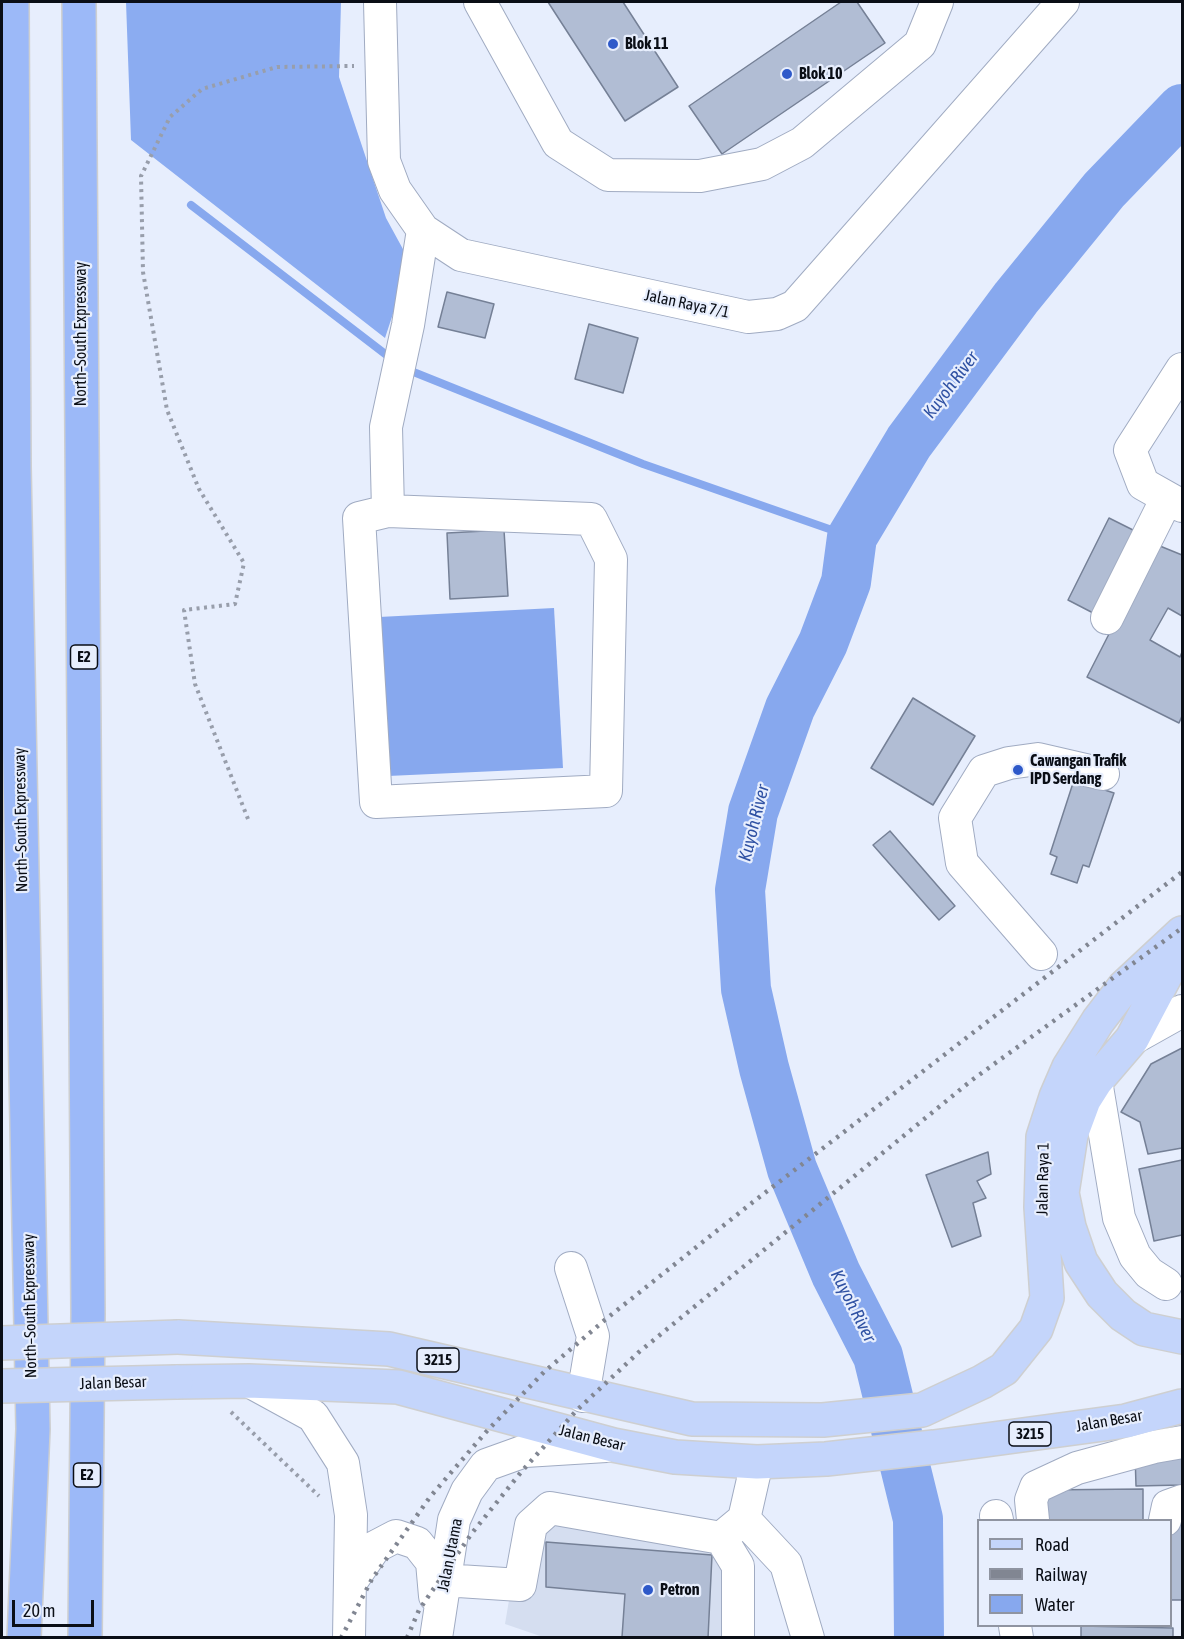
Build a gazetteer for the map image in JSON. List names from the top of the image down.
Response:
{
  "streets": {
    "highway": ["North–South Expressway", "E2"],
    "main road": ["Jalan Raya 1", "3215", "Jalan Besar"],
    "street": ["Jalan Raya 7/1", "Jalan Utama"]
  },
  "crossings": [
    ["Jalan Raya 1", "3215"],
    ["Jalan Besar", "Jalan Utama"]
  ],
  "water": ["Kuyoh River"],
  "places": [
    "Blok 11",
    "Blok 10",
    "Cawangan Trafik IPD Serdang",
    "Petron"
  ],
  "legend": ["Road", "Railway", "Water"],
  "scale_bar": "20 m"
}
